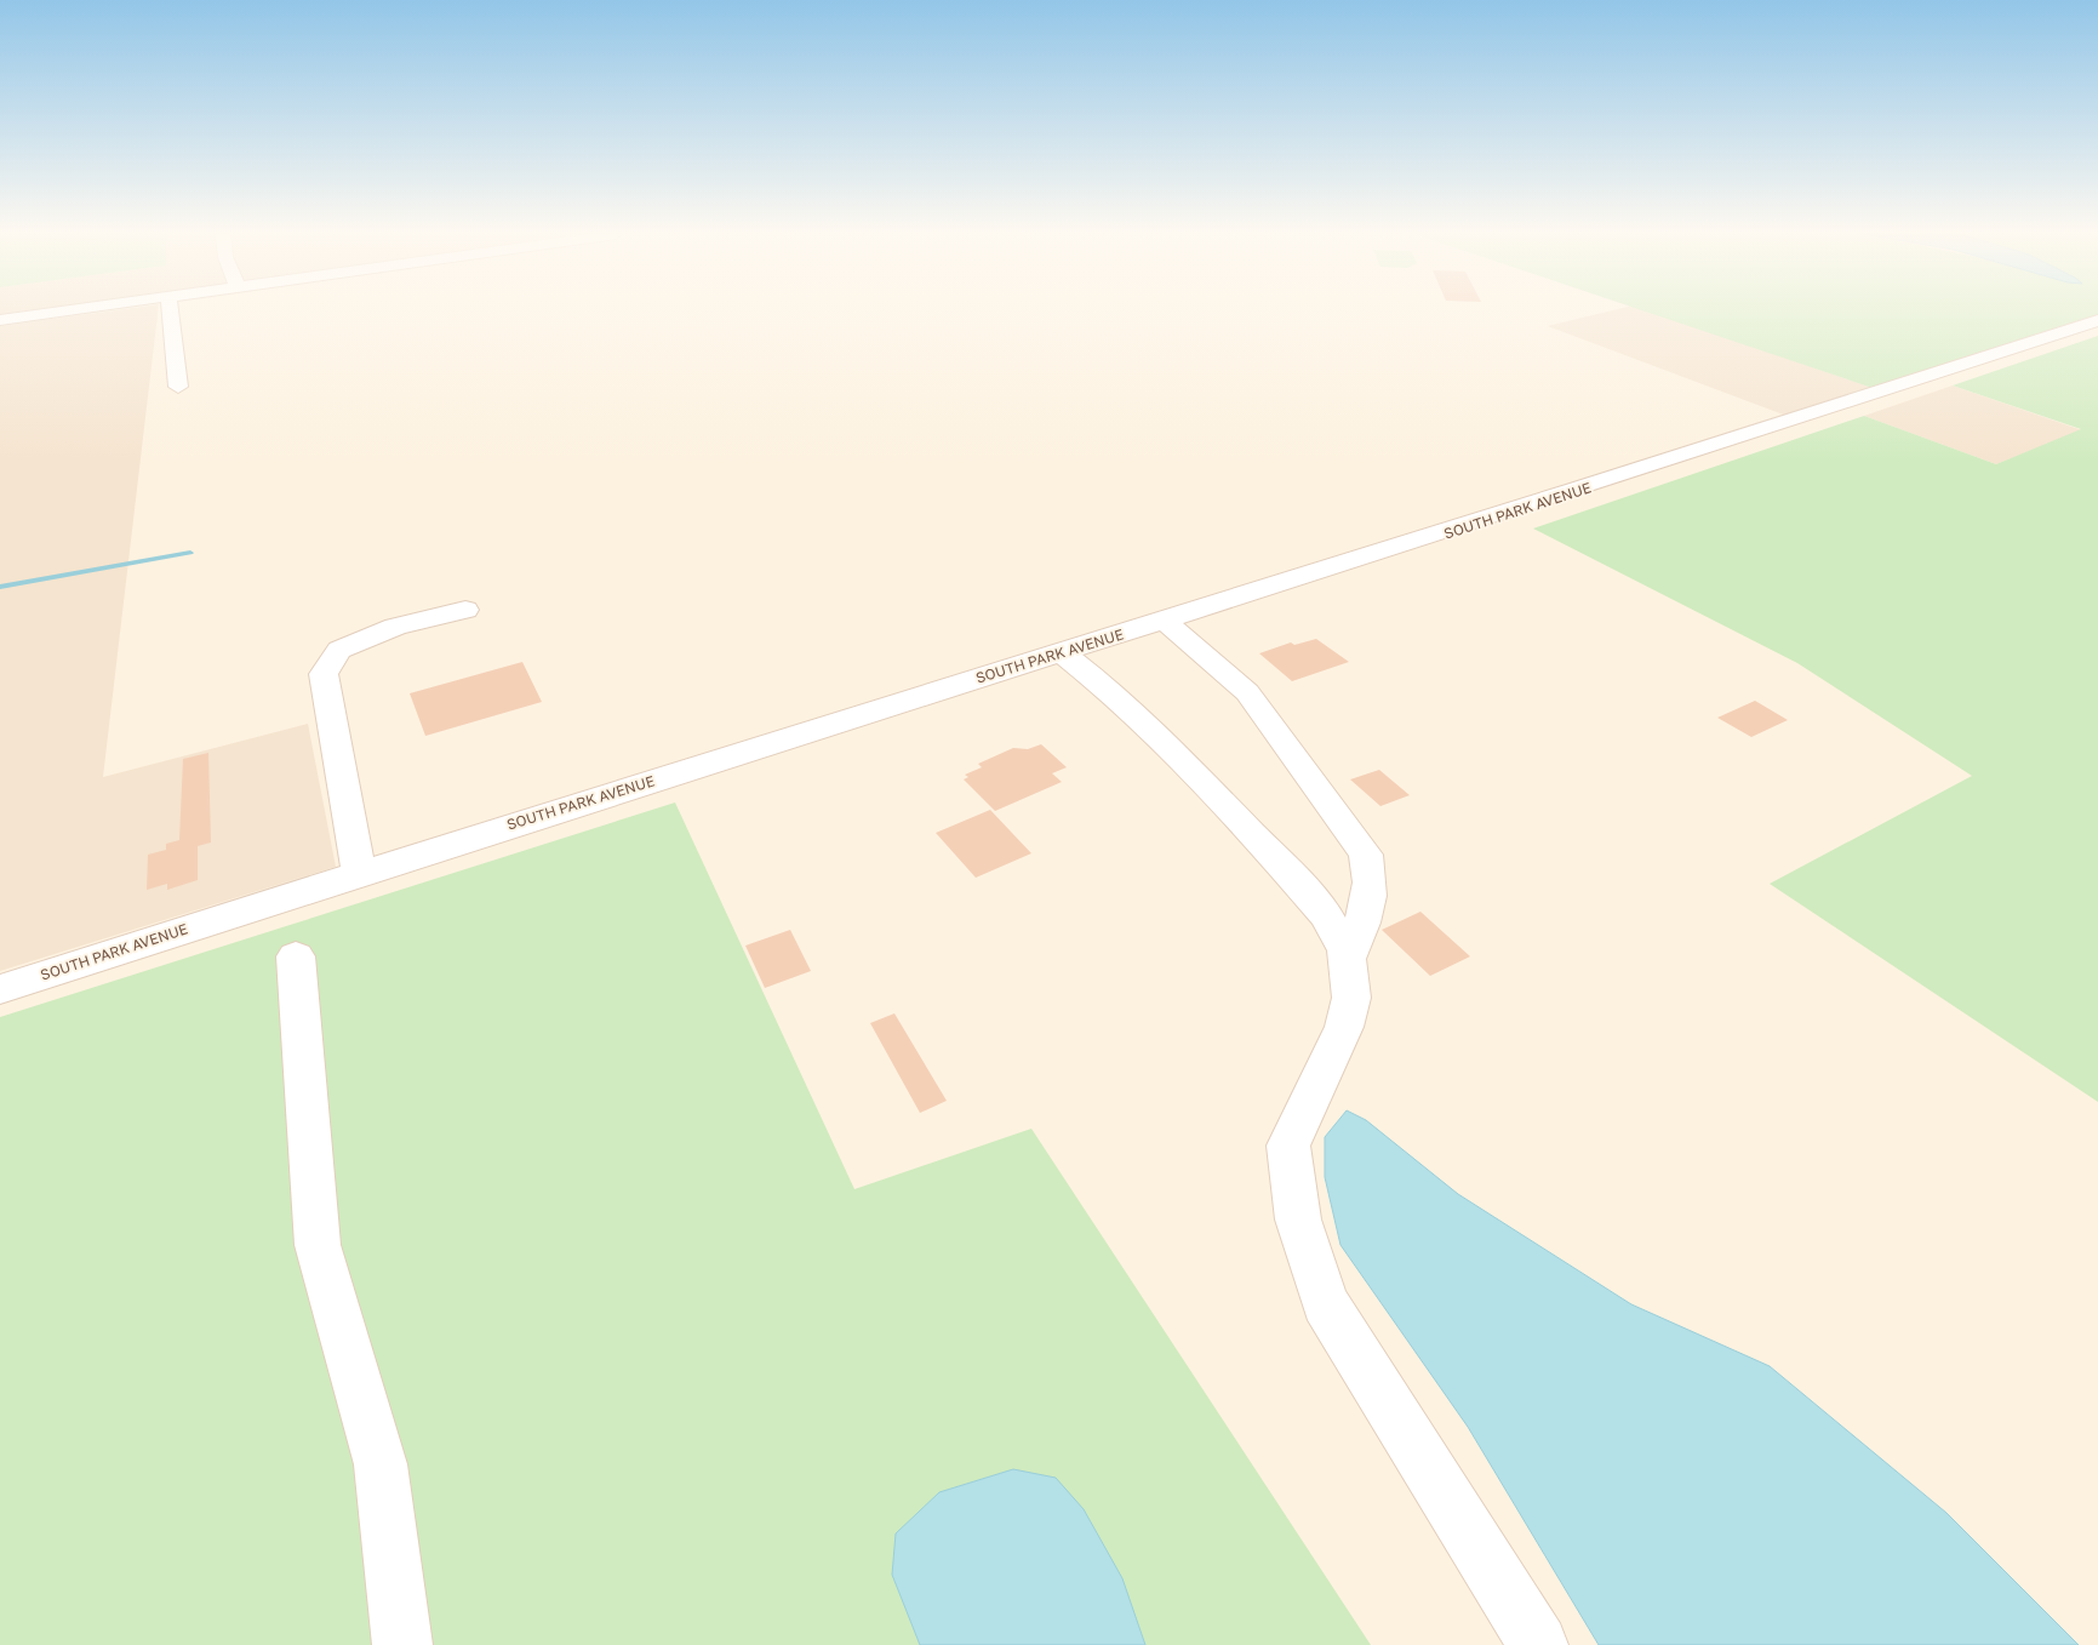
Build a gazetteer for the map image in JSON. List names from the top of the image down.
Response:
{
  "streets": {
    "street": ["SOUTH PARK AVENUE"]
  }
}
